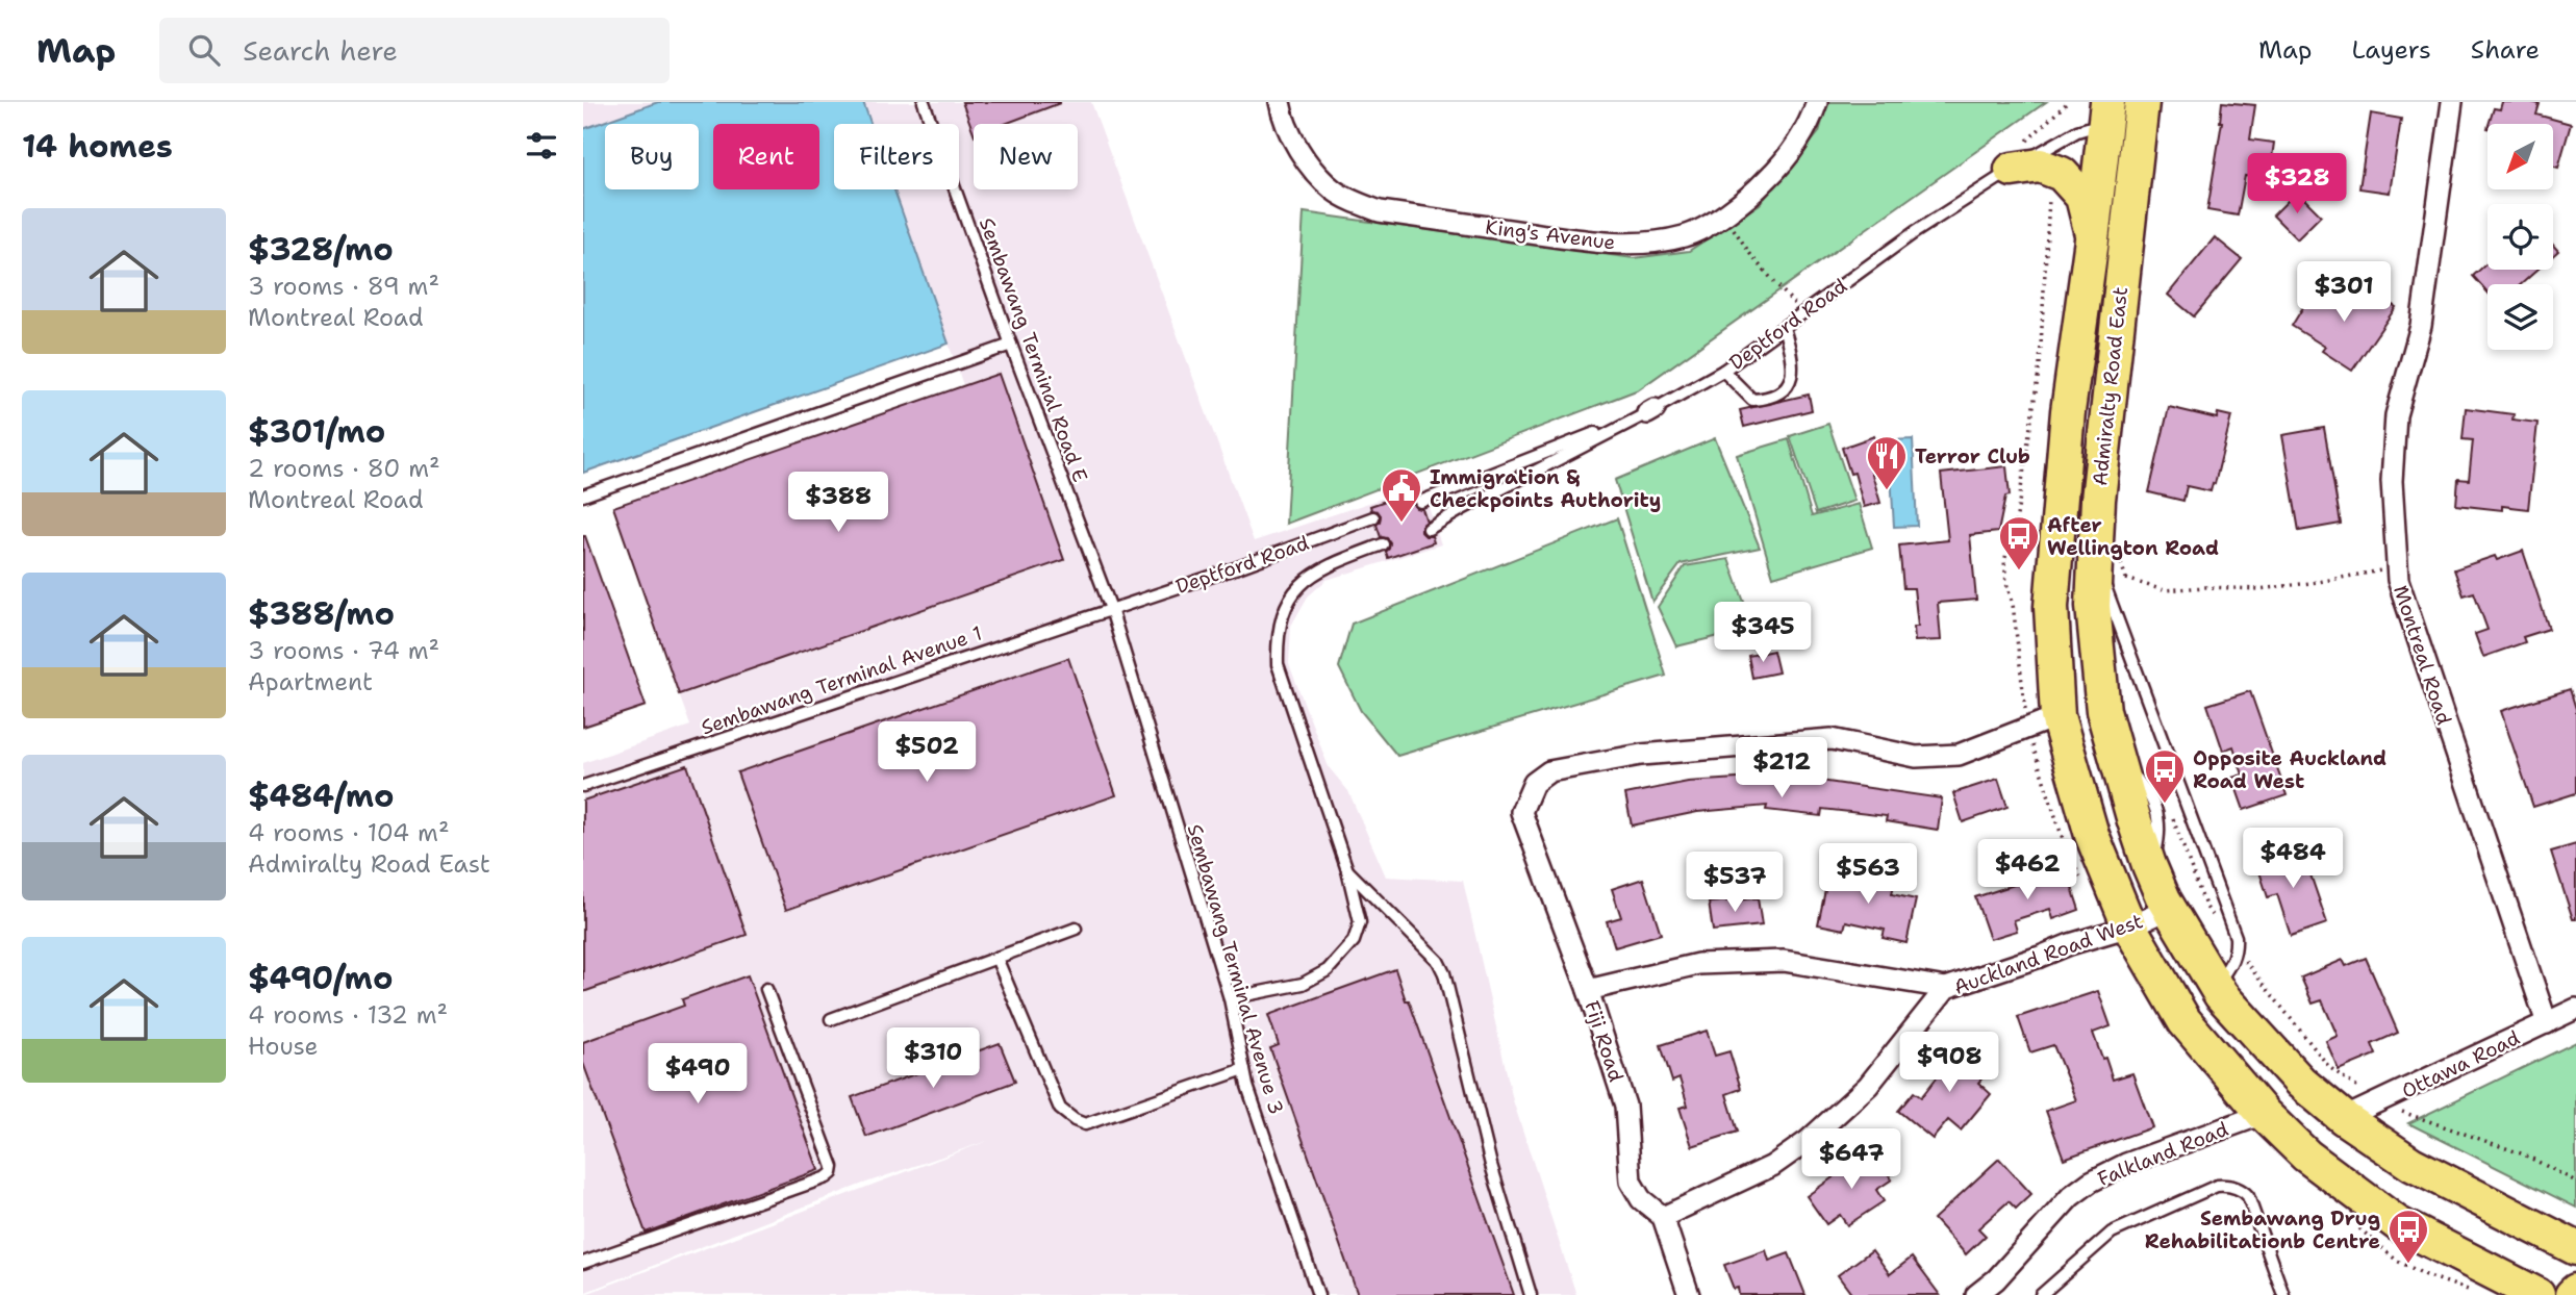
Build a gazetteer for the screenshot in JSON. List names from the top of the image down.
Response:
{
  "streets": {
    "main road": ["Admiralty Road East"],
    "street": [
      "King's Avenue",
      "Montreal Road",
      "Auckland Road West",
      "Fiji Road",
      "Ottawa Road",
      "Falkland Road"
    ],
    "lane": [
      "Deptford Road",
      "Sembawang Terminal Road E",
      "Sembawang Terminal Avenue 1",
      "Sembawang Terminal Avenue 3"
    ]
  },
  "crossings": [
    ["Deptford Road", "Sembawang Terminal Road E"],
    ["Deptford Road", "Admiralty Road East"],
    ["Deptford Road", "Sembawang Terminal Avenue 1"],
    ["Deptford Road", "Sembawang Terminal Avenue 3"],
    ["Sembawang Terminal Road E", "Sembawang Terminal Avenue 1"],
    ["Sembawang Terminal Road E", "Sembawang Terminal Avenue 3"],
    ["Admiralty Road East", "Auckland Road West"],
    ["Admiralty Road East", "Ottawa Road"],
    ["Admiralty Road East", "Falkland Road"],
    ["Montreal Road", "Ottawa Road"],
    ["Sembawang Terminal Avenue 1", "Sembawang Terminal Avenue 3"],
    ["Auckland Road West", "Fiji Road"]
  ],
  "places": {
    "restaurant": ["Terror Club"],
    "public building": ["Immigration & Checkpoints Authority"],
    "bus stop": ["After Wellington Road", "Opposite Auckland Road West", "Sembawang Drug Rehabilitationb Centre"]
  },
  "north": "bottom left",
  "page": {
    "header": "Map",
    "search": "Search here",
    "nav": ["Map", "Layers", "Share"],
    "heading": "14 homes",
    "chip": [
      "Buy",
      "Rent",
      "Filters",
      "New"
    ],
    "price": [
      "$328",
      "$301",
      "$388",
      "$345",
      "$502",
      "$212",
      "$484",
      "$462",
      "$563",
      "$537",
      "$310",
      "$908",
      "$490",
      "$647"
    ],
    "list": [
      {
        "name": "$328/mo",
        "note": "3 rooms · 89 m² · Montreal Road"
      },
      {
        "name": "$301/mo",
        "note": "2 rooms · 80 m² · Montreal Road"
      },
      {
        "name": "$388/mo",
        "note": "3 rooms · 74 m² · Apartment"
      },
      {
        "name": "$484/mo",
        "note": "4 rooms · 104 m² · Admiralty Road East"
      },
      {
        "name": "$490/mo",
        "note": "4 rooms · 132 m² · House"
      }
    ]
  }
}
